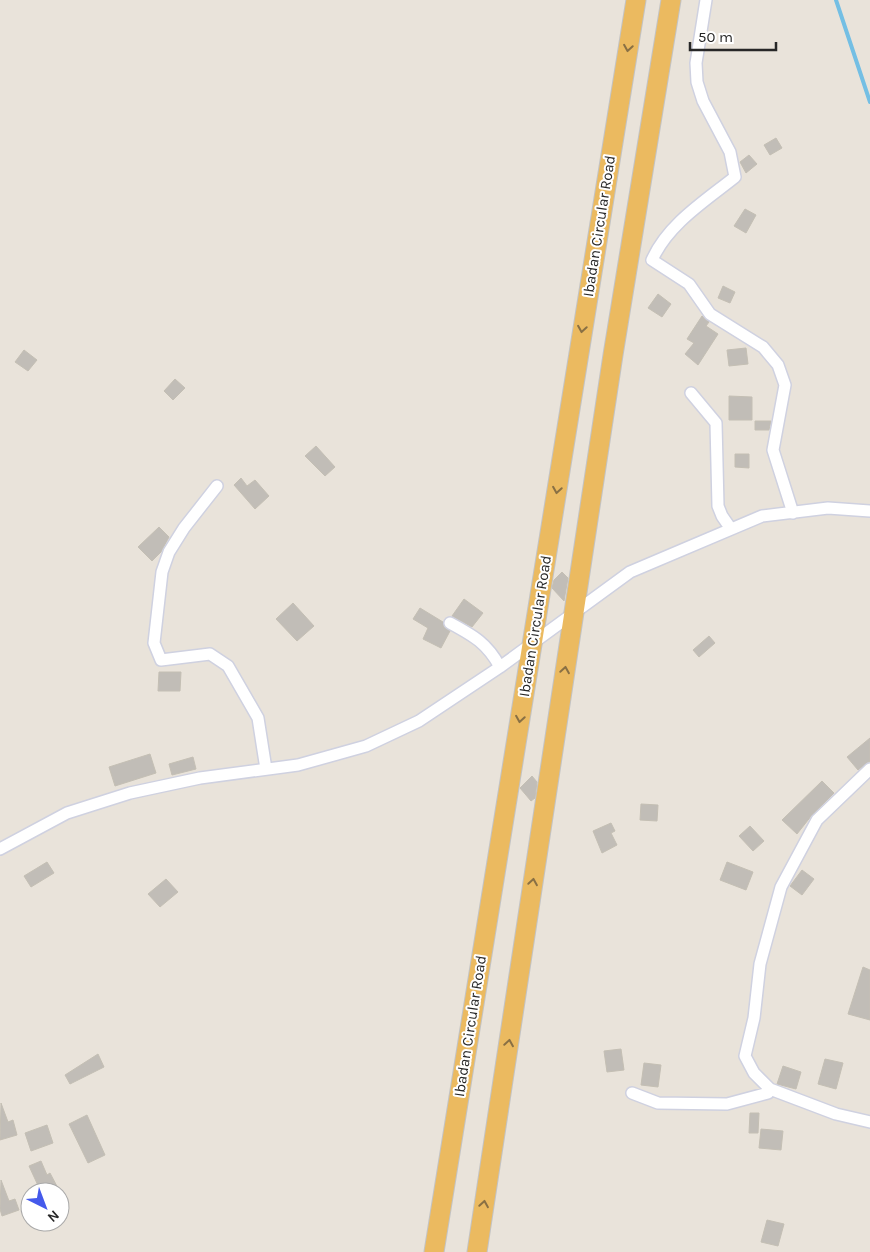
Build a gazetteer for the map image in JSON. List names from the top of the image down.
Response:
{
  "streets": {
    "highway": ["Ibadan Circular Road"]
  },
  "scale_bar": "50 m",
  "north": "bottom right"
}
